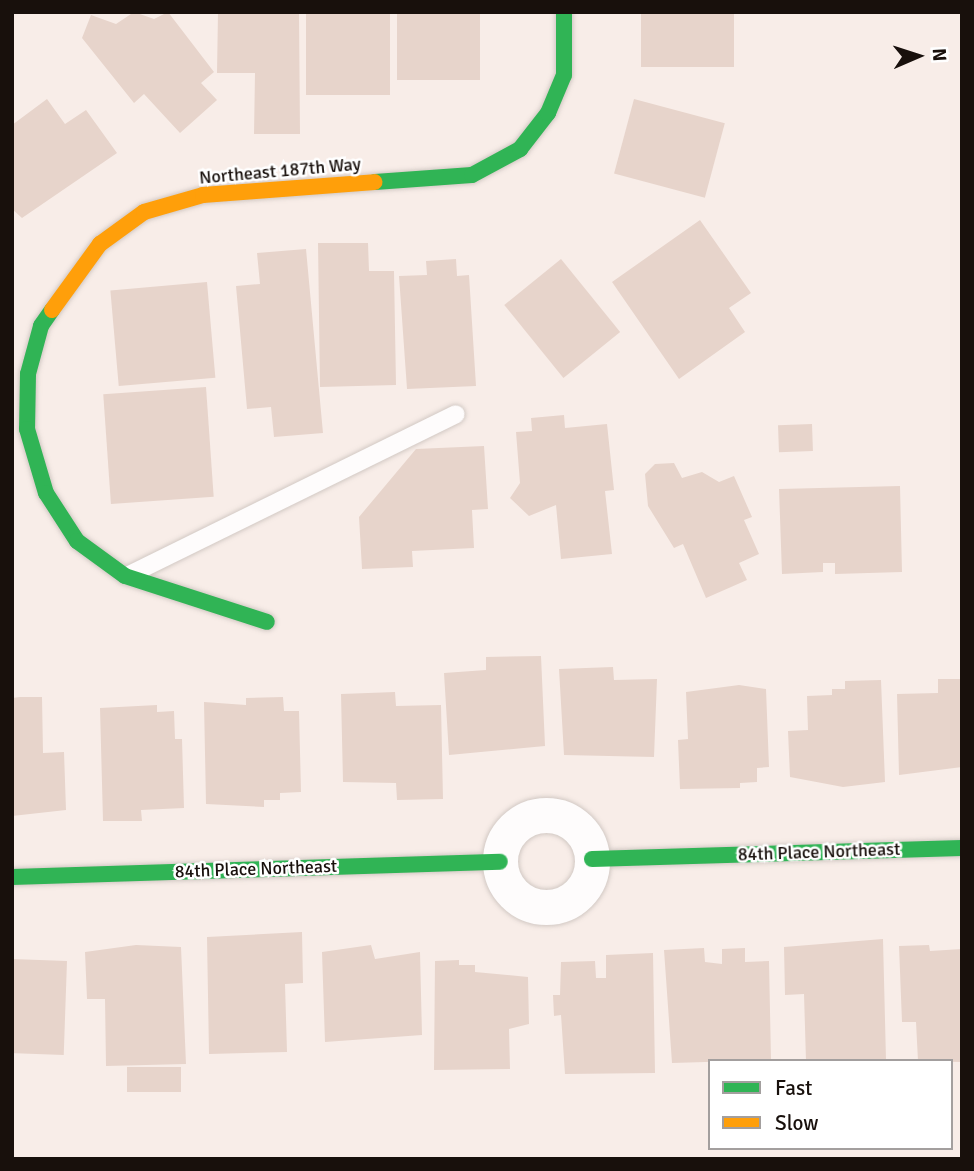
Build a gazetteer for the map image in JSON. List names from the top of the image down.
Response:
{
  "streets": {
    "street": ["Northeast 187th Way", "84th Place Northeast"]
  },
  "legend": ["Fast", "Slow"],
  "north": "right"
}
